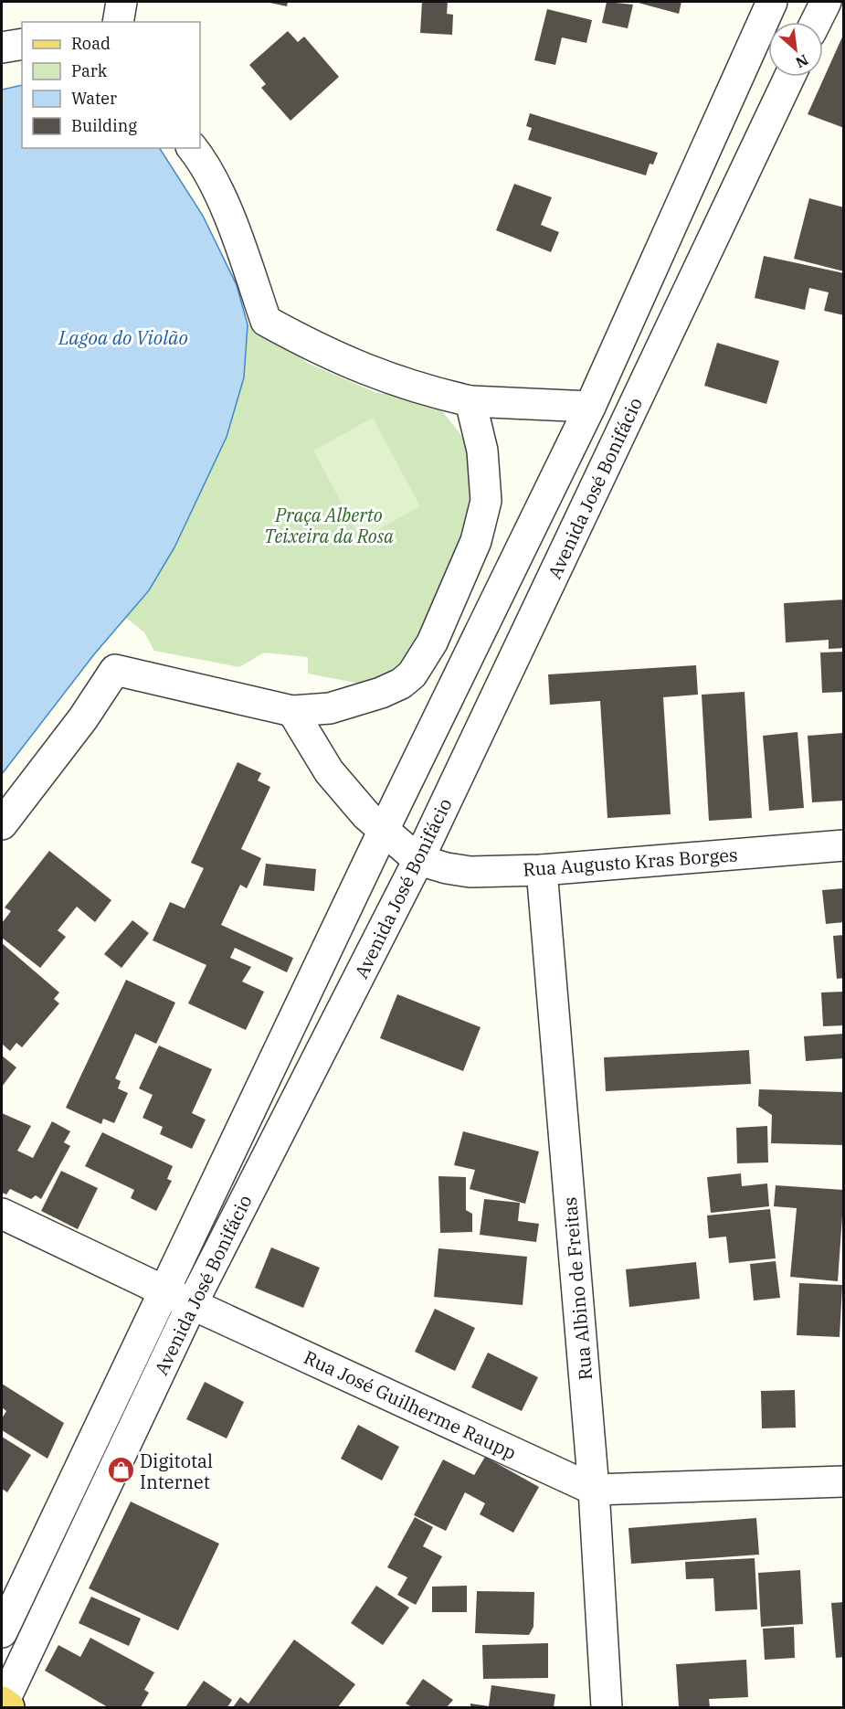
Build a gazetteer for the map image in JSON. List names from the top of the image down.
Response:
{
  "streets": {
    "street": [
      "Avenida José Bonifácio",
      "Rua Augusto Kras Borges",
      "Rua Albino de Freitas",
      "Rua José Guilherme Raupp"
    ]
  },
  "crossings": [
    ["Avenida José Bonifácio", "Rua Augusto Kras Borges"],
    ["Avenida José Bonifácio", "Rua José Guilherme Raupp"],
    ["Rua Augusto Kras Borges", "Rua Albino de Freitas"],
    ["Rua Albino de Freitas", "Rua José Guilherme Raupp"]
  ],
  "water": ["Lagoa do Violão"],
  "parks": ["Praça Alberto Teixeira da Rosa"],
  "places": {
    "shop": ["Digitotal Internet"]
  },
  "legend": [
    "Road",
    "Park",
    "Water",
    "Building"
  ],
  "north": "bottom right"
}
